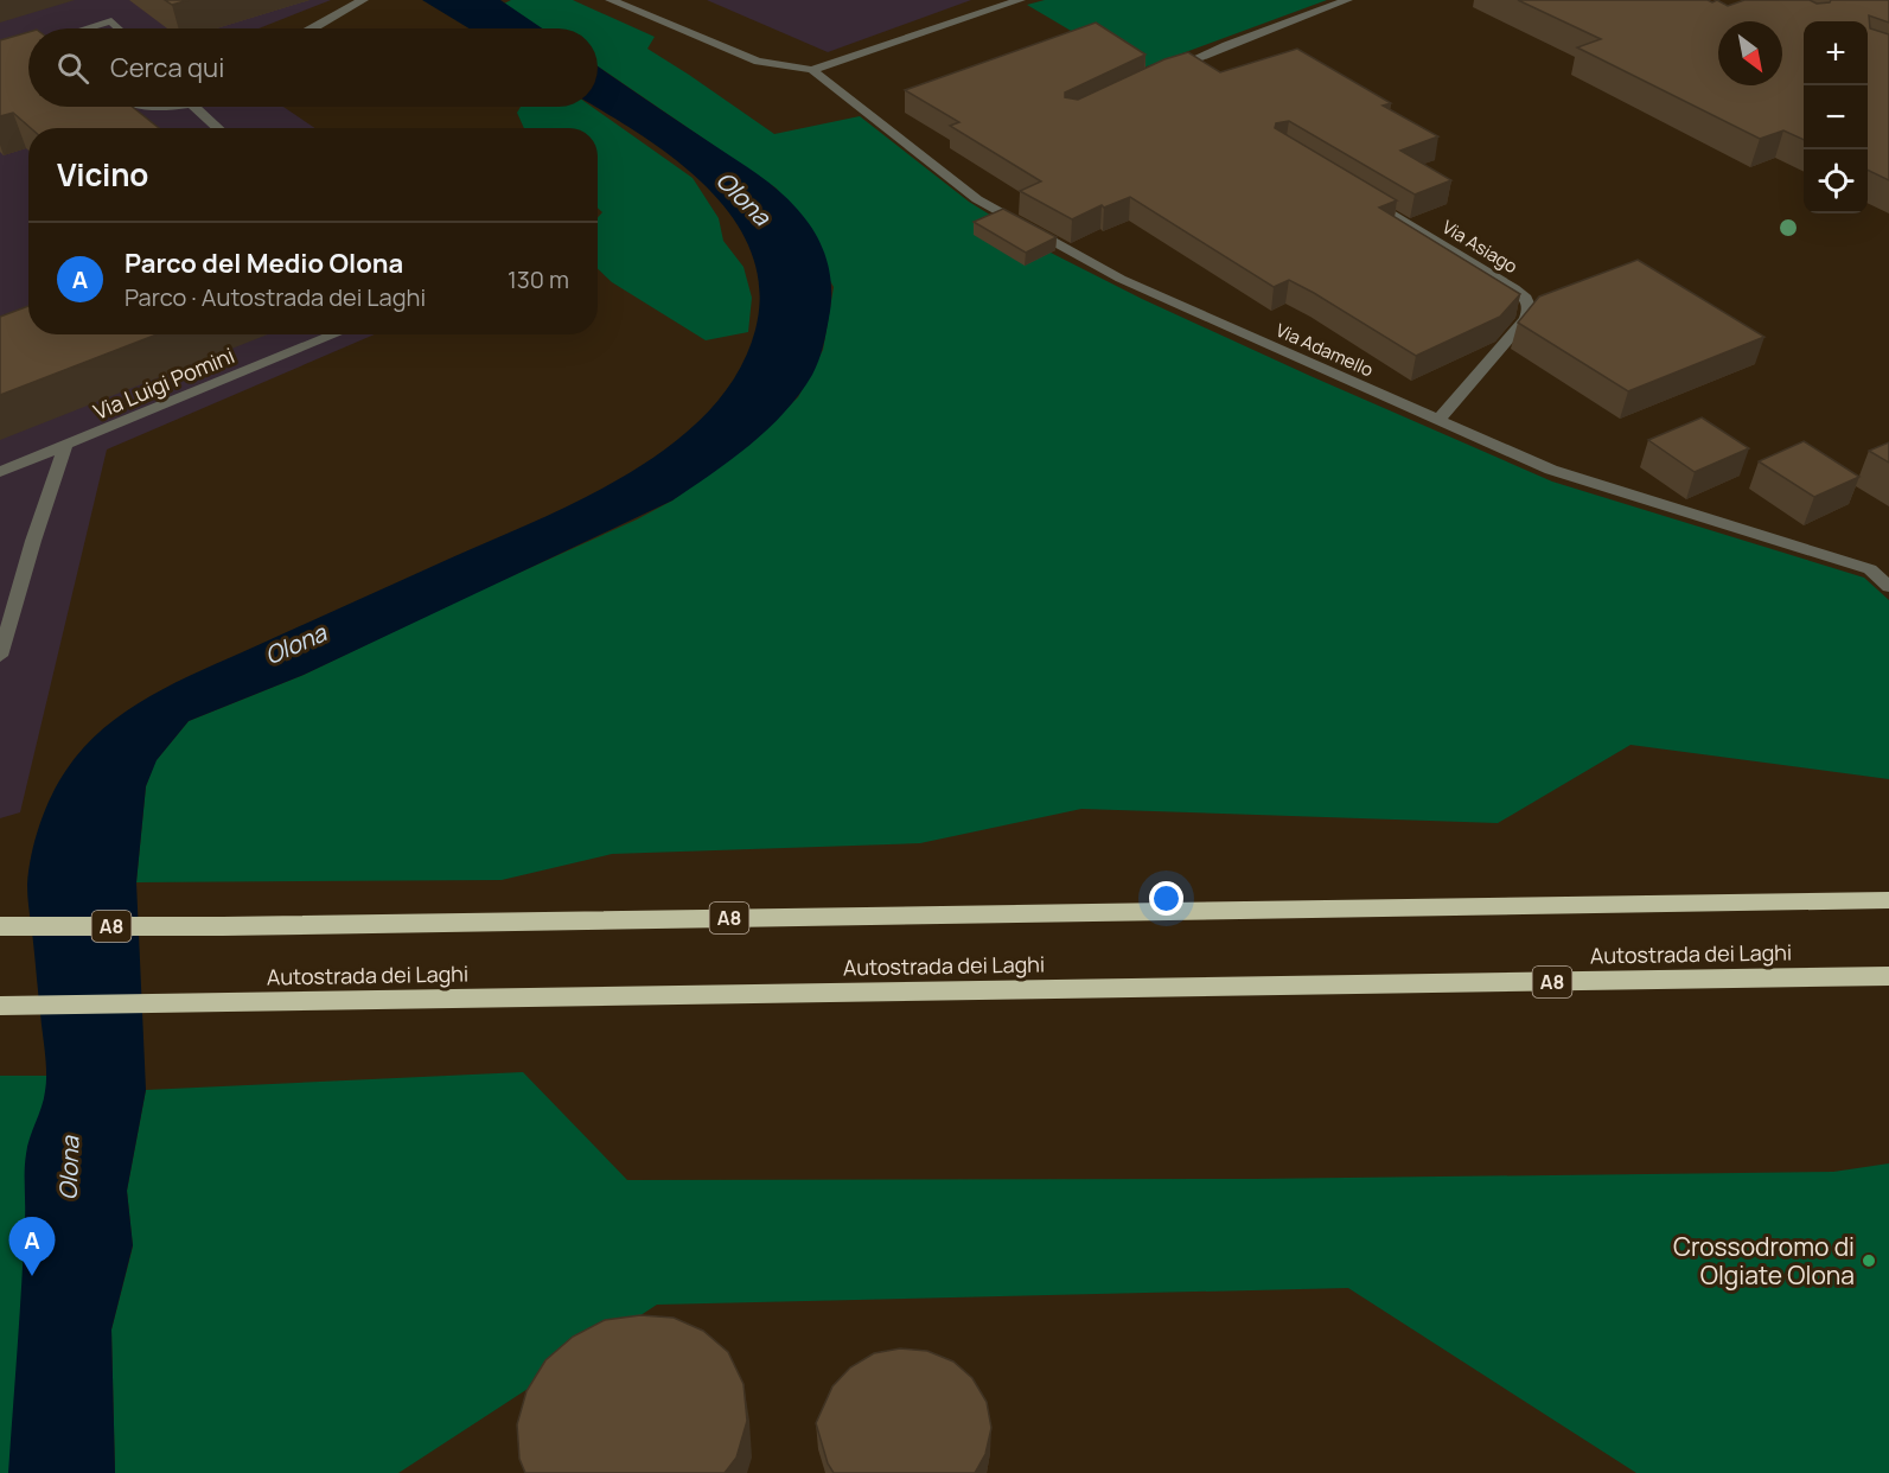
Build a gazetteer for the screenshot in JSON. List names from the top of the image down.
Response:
{
  "streets": {
    "highway": ["A8", "Autostrada dei Laghi"],
    "street": ["Via Asiago", "Via Adamello", "Via Luigi Pomini"]
  },
  "crossings": [
    ["Via Asiago", "Via Adamello"]
  ],
  "water": ["Olona"],
  "places": ["Crossodromo di Olgiate Olona"],
  "north": "bottom right",
  "page": {
    "map_buttons": ["+", "−"],
    "search": "Cerca qui",
    "heading": "Vicino",
    "list": [
      {
        "mark": "A",
        "name": "Parco del Medio Olona",
        "note": "Parco · Autostrada dei Laghi",
        "value": "130 m"
      }
    ],
    "pins": "A"
  }
}
